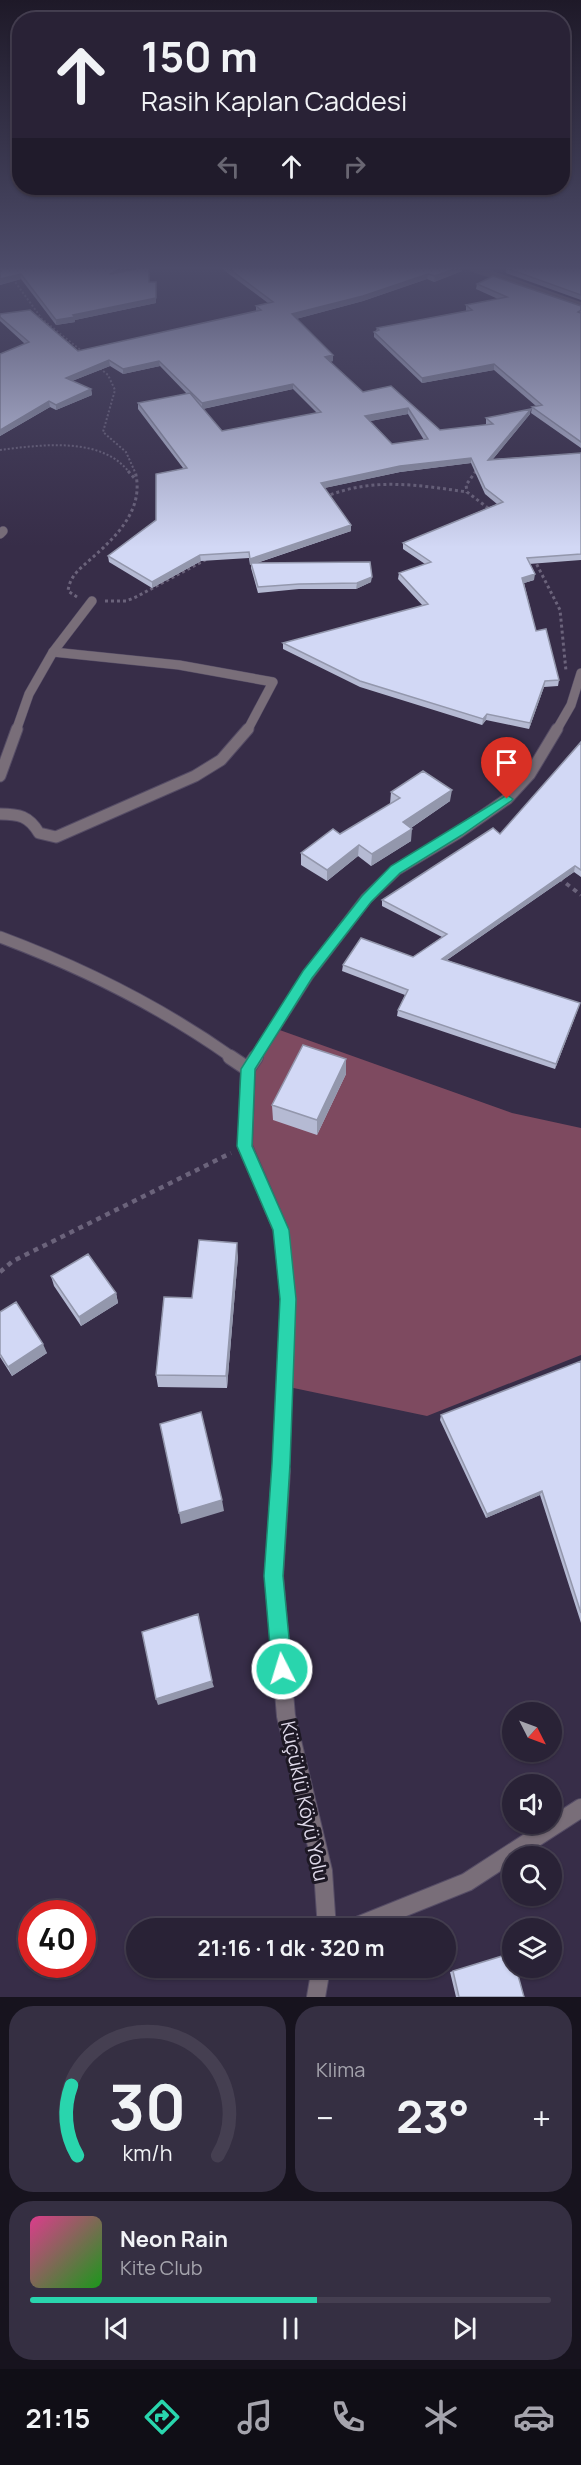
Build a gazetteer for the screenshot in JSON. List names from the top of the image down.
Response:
{
  "streets": {
    "street": ["Küçüklü Köyü Yolu"]
  },
  "north": "bottom right",
  "page": {
    "turn": ["150 m", "Rasih Kaplan Caddesi"],
    "limit": "40",
    "trip": "21:16 · 1 dk · 320 m",
    "tile": "Klima",
    "heat": ["−", "23°", "+"],
    "song": ["Neon Rain", "Kite Club"],
    "tabs": "21:15",
    "gauge": ["30", "km/h"]
  }
}
